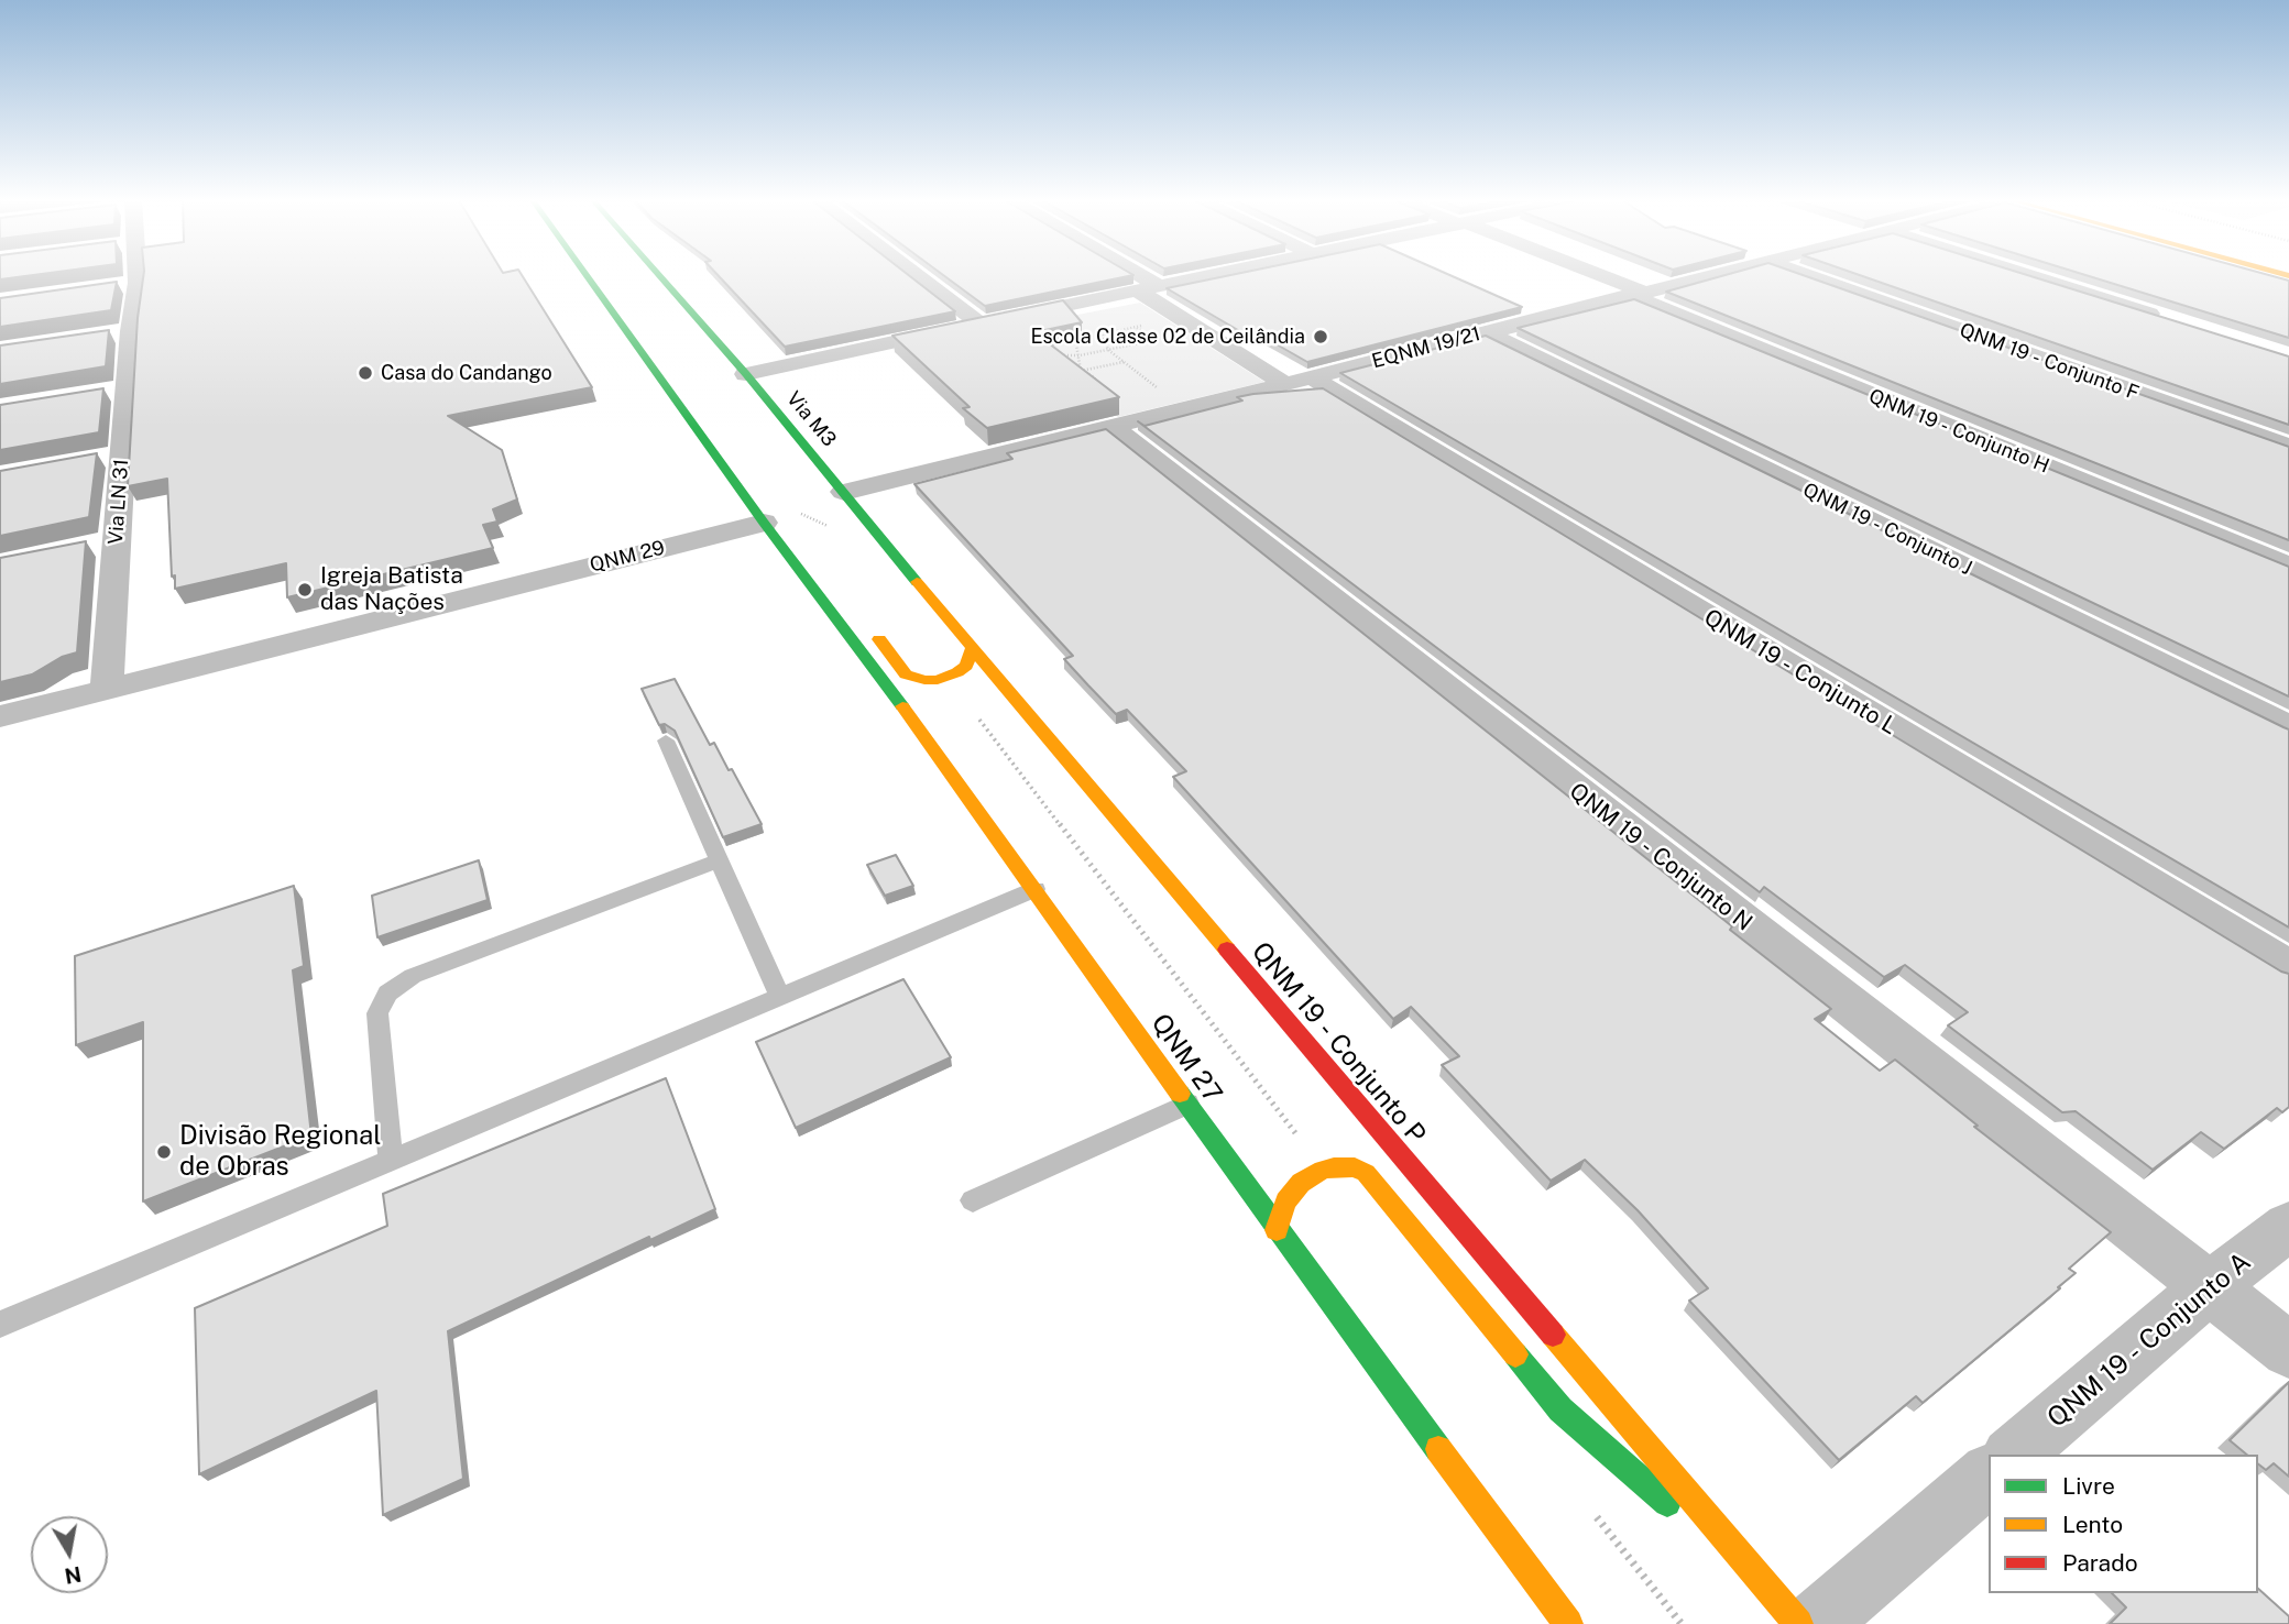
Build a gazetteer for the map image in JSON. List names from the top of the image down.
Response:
{
  "streets": {
    "main road": ["Via M3", "QNM 19 - Conjunto P", "QNM 27"],
    "street": [
      "EQNM 19/21",
      "QNM 19 - Conjunto F",
      "QNM 19 - Conjunto H",
      "Via LN 31",
      "QNM 19 - Conjunto J",
      "QNM 29",
      "QNM 19 - Conjunto L",
      "QNM 19 - Conjunto N",
      "QNM 19 - Conjunto A"
    ]
  },
  "crossings": [
    ["EQNM 19/21", "Via M3"],
    ["EQNM 19/21", "QNM 19 - Conjunto H"],
    ["EQNM 19/21", "QNM 19 - Conjunto J"],
    ["EQNM 19/21", "QNM 19 - Conjunto L"],
    ["EQNM 19/21", "QNM 19 - Conjunto N"],
    ["EQNM 19/21", "QNM 19 - Conjunto P"],
    ["Via M3", "QNM 19 - Conjunto P"],
    ["Via LN 31", "QNM 29"],
    ["QNM 29", "QNM 27"],
    ["QNM 19 - Conjunto N", "QNM 19 - Conjunto A"]
  ],
  "places": [
    "Escola Classe 02 de Ceilândia",
    "Casa do Candango",
    "Igreja Batista das Nações",
    "Divisão Regional de Obras"
  ],
  "legend": ["Livre", "Lento", "Parado"],
  "north": "bottom"
}
